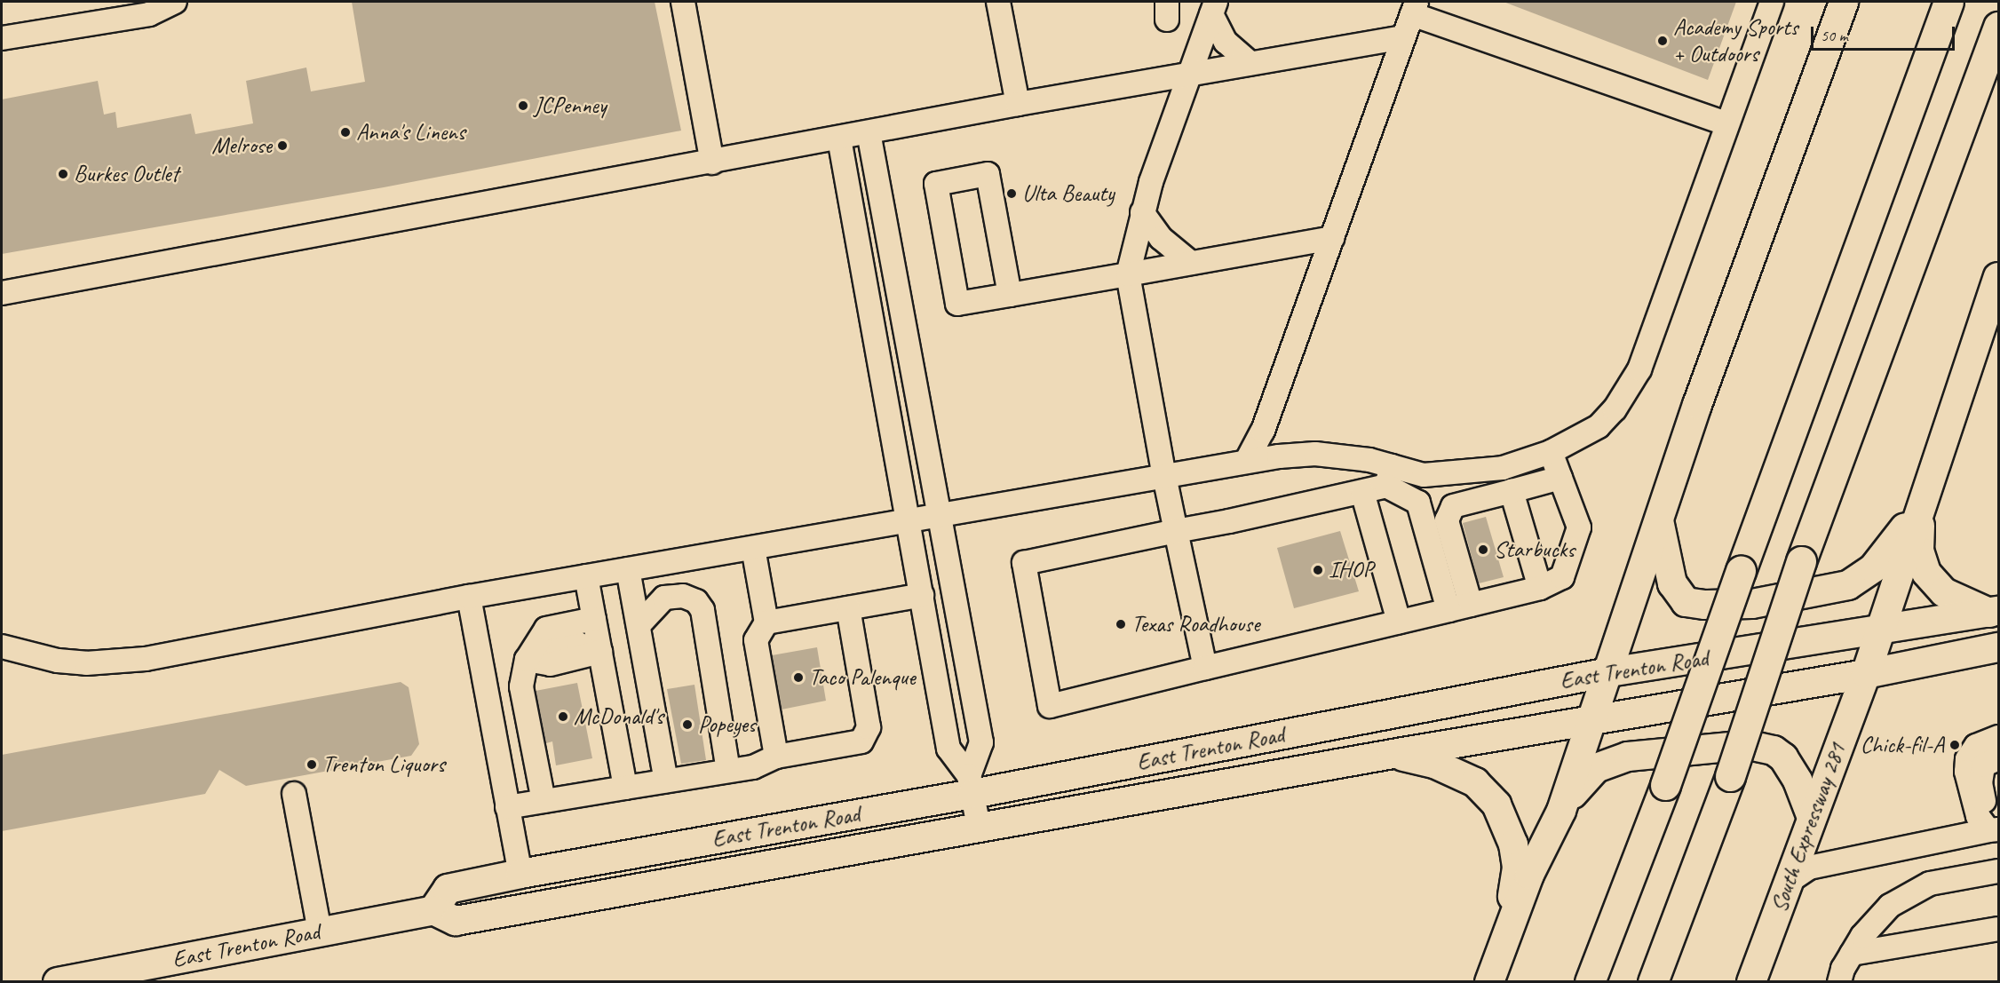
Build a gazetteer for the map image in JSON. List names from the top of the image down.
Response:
{
  "streets": {
    "main road": ["East Trenton Road", "South Expressway 281"]
  },
  "crossings": [
    ["East Trenton Road", "South Expressway 281"]
  ],
  "places": [
    "Academy Sports + Outdoors",
    "JCPenney",
    "Anna's Linens",
    "Melrose",
    "Burkes Outlet",
    "Ulta Beauty",
    "Starbucks",
    "IHOP",
    "Texas Roadhouse",
    "Taco Palenque",
    "McDonald's",
    "Popeyes",
    "Chick-fil-A",
    "Trenton Liquors"
  ],
  "scale_bar": "50 m"
}
